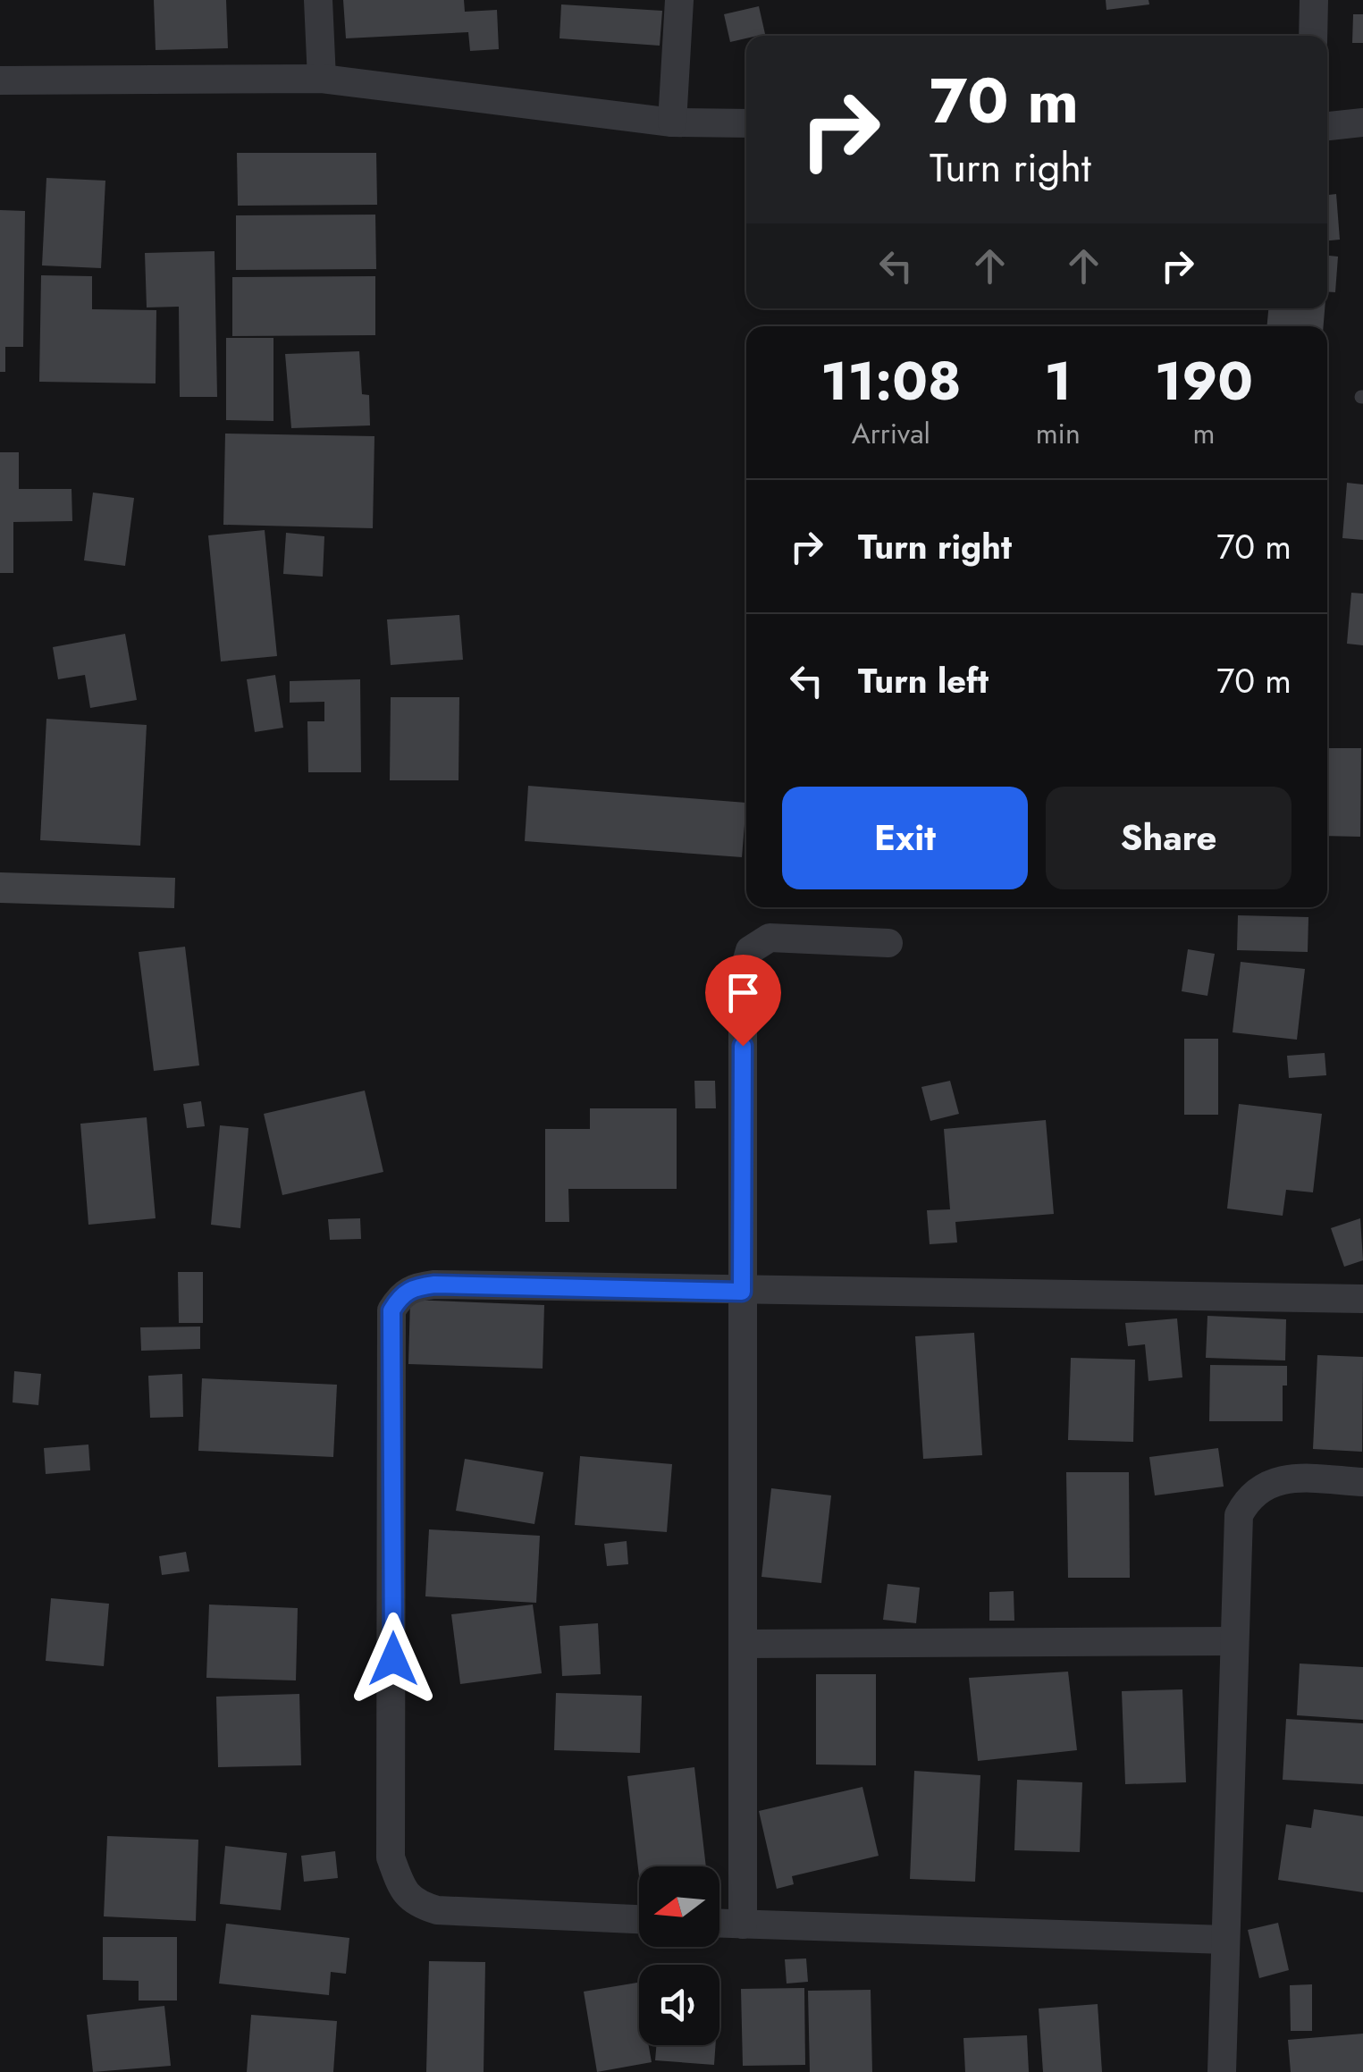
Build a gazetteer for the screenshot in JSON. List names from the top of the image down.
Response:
{
  "north": "left",
  "page": {
    "turn": ["70 m", "Turn right"],
    "eta": [
      "11:08",
      "Arrival",
      "1",
      "min",
      "190",
      "m"
    ],
    "list": [
      {
        "name": "Turn right",
        "value": "70 m"
      },
      {
        "name": "Turn left",
        "value": "70 m"
      }
    ],
    "buttons": ["Exit", "Share"]
  }
}
